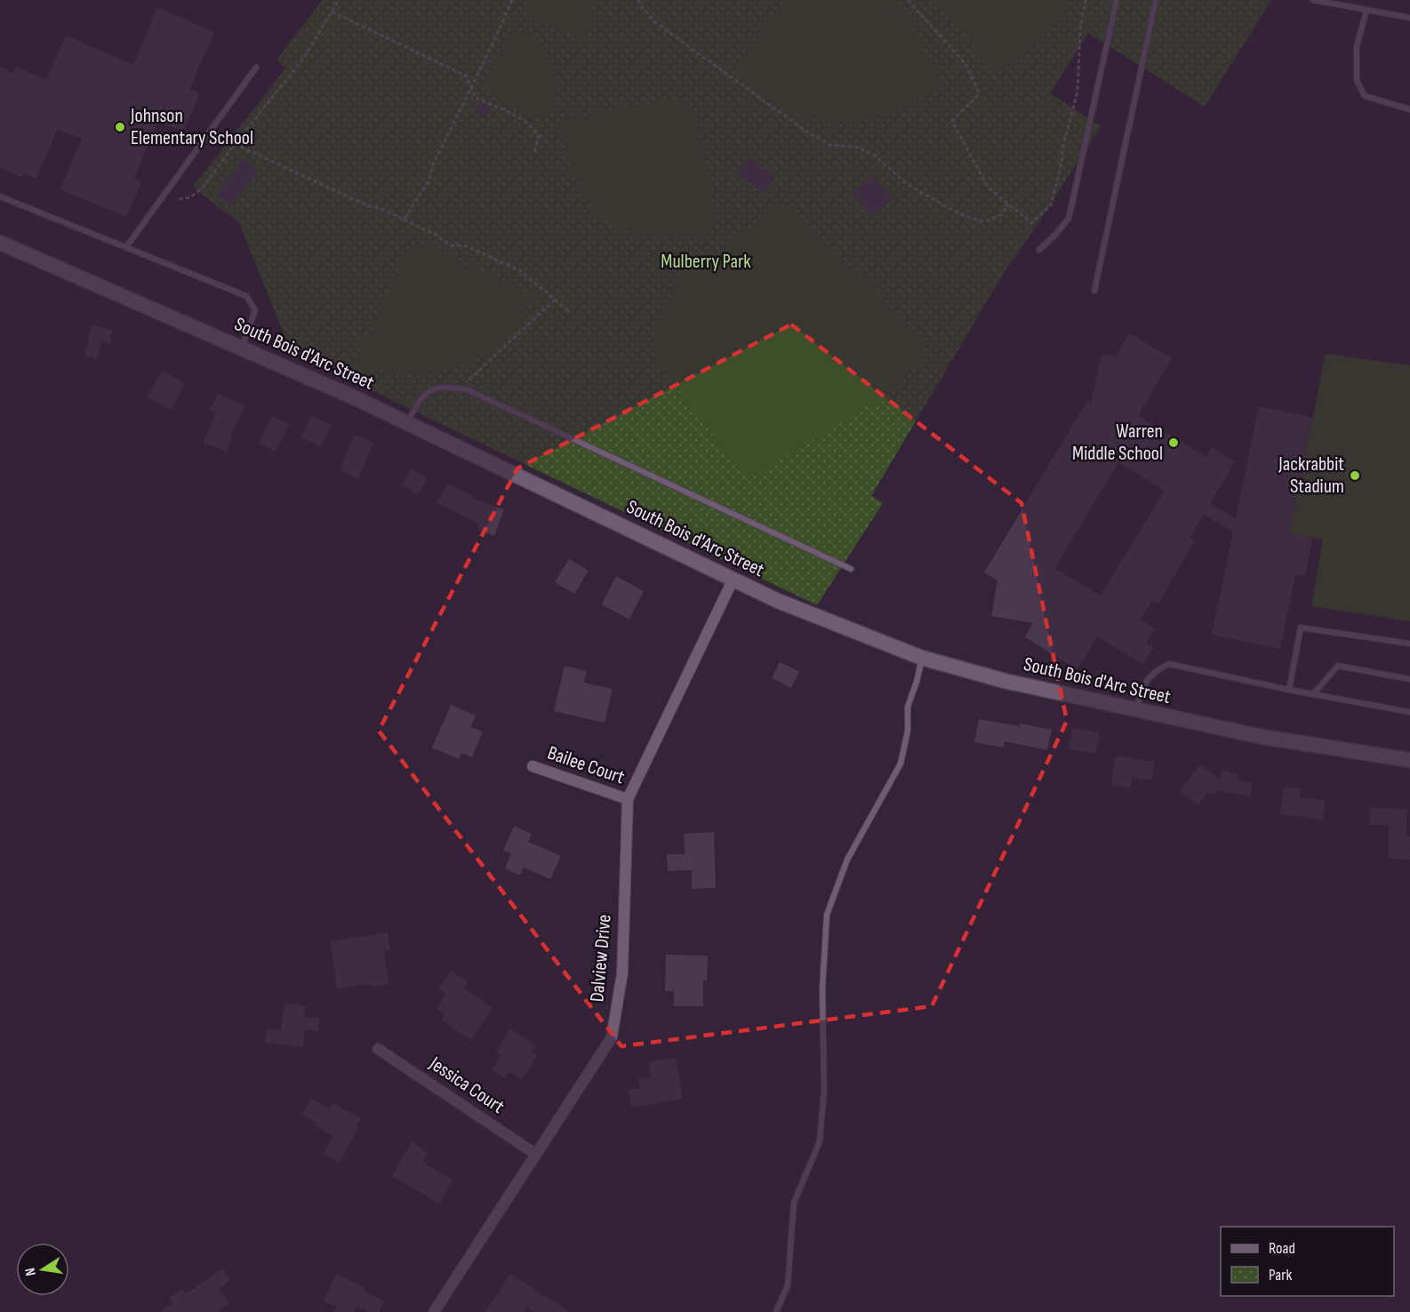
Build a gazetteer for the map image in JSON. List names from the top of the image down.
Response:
{
  "streets": {
    "main road": ["South Bois d'Arc Street"],
    "street": ["Bailee Court", "Dalview Drive", "Jessica Court"]
  },
  "crossings": [
    ["South Bois d'Arc Street", "Dalview Drive"],
    ["Bailee Court", "Dalview Drive"],
    ["Dalview Drive", "Jessica Court"]
  ],
  "parks": ["Mulberry Park"],
  "places": ["Johnson Elementary School", "Warren Middle School", "Jackrabbit Stadium"],
  "legend": ["Road", "Park"],
  "north": "left"
}
